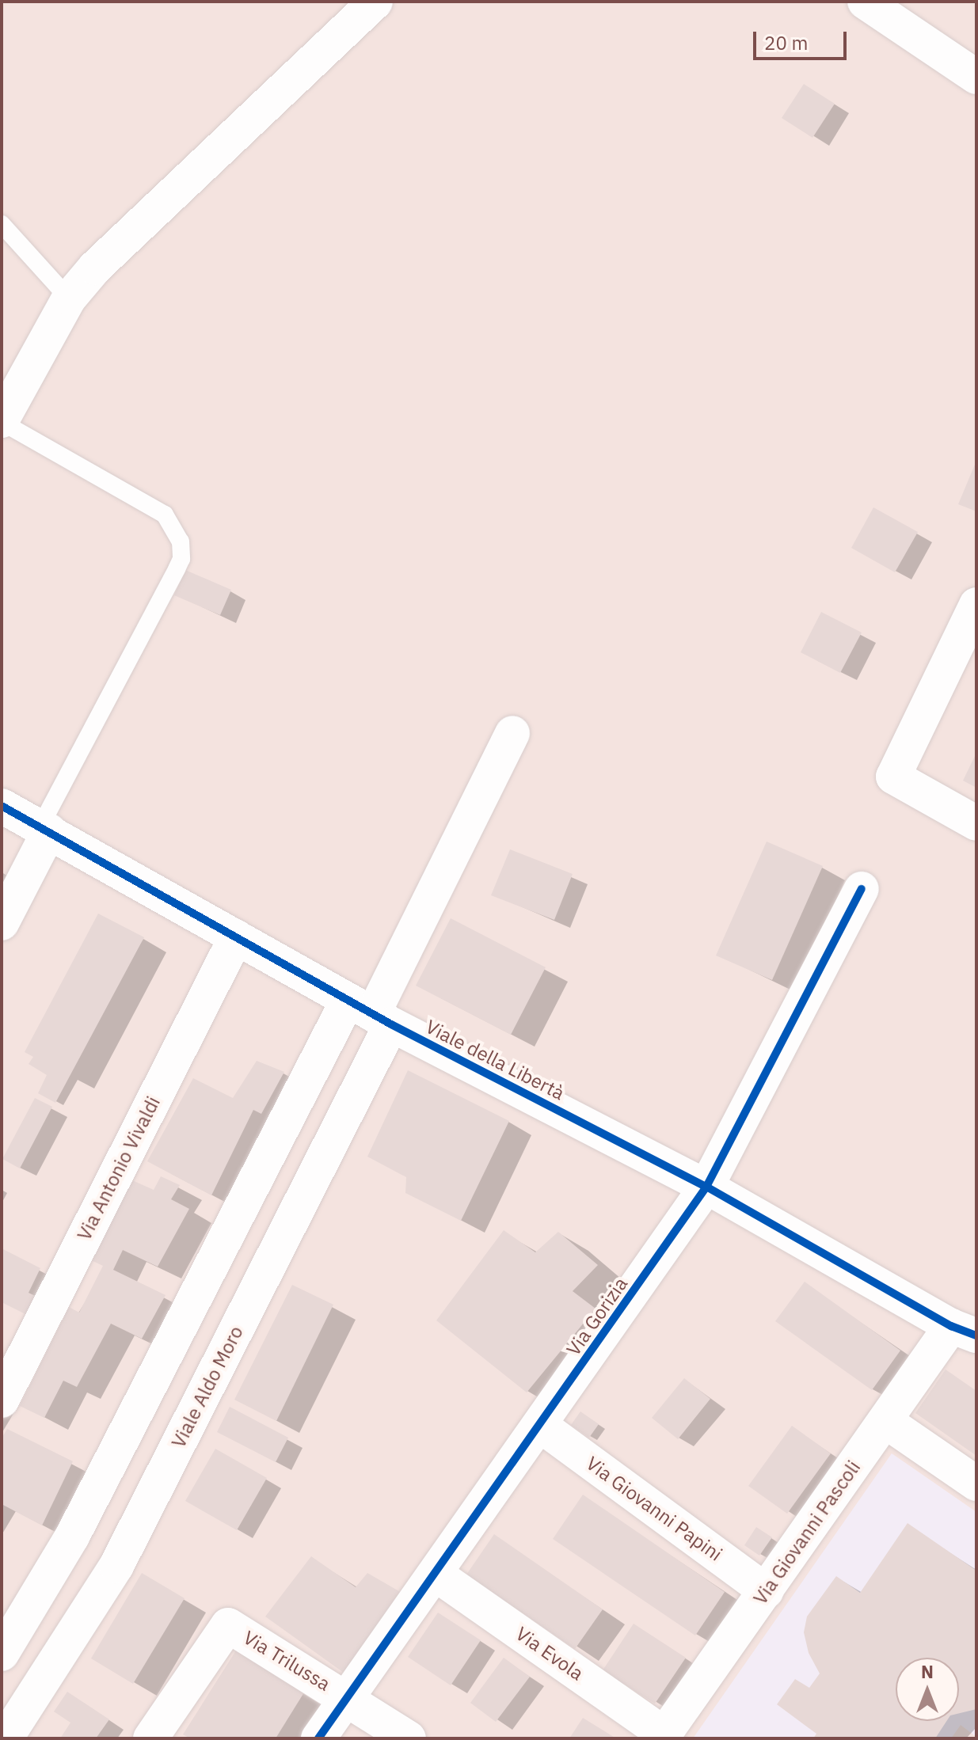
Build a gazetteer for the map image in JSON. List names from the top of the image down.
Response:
{
  "streets": {
    "street": [
      "Viale della Libertà",
      "Via Antonio Vivaldi",
      "Via Gorizia",
      "Viale Aldo Moro",
      "Via Giovanni Papini",
      "Via Giovanni Pascoli",
      "Via Evola",
      "Via Trilussa"
    ]
  },
  "crossings": [
    ["Viale della Libertà", "Via Antonio Vivaldi"],
    ["Viale della Libertà", "Via Gorizia"],
    ["Viale della Libertà", "Viale Aldo Moro"],
    ["Viale della Libertà", "Via Giovanni Pascoli"],
    ["Via Gorizia", "Via Giovanni Papini"],
    ["Via Gorizia", "Via Evola"],
    ["Via Gorizia", "Via Trilussa"],
    ["Via Giovanni Papini", "Via Giovanni Pascoli"],
    ["Via Giovanni Pascoli", "Via Evola"]
  ],
  "scale_bar": "20 m",
  "north": "top"
}
